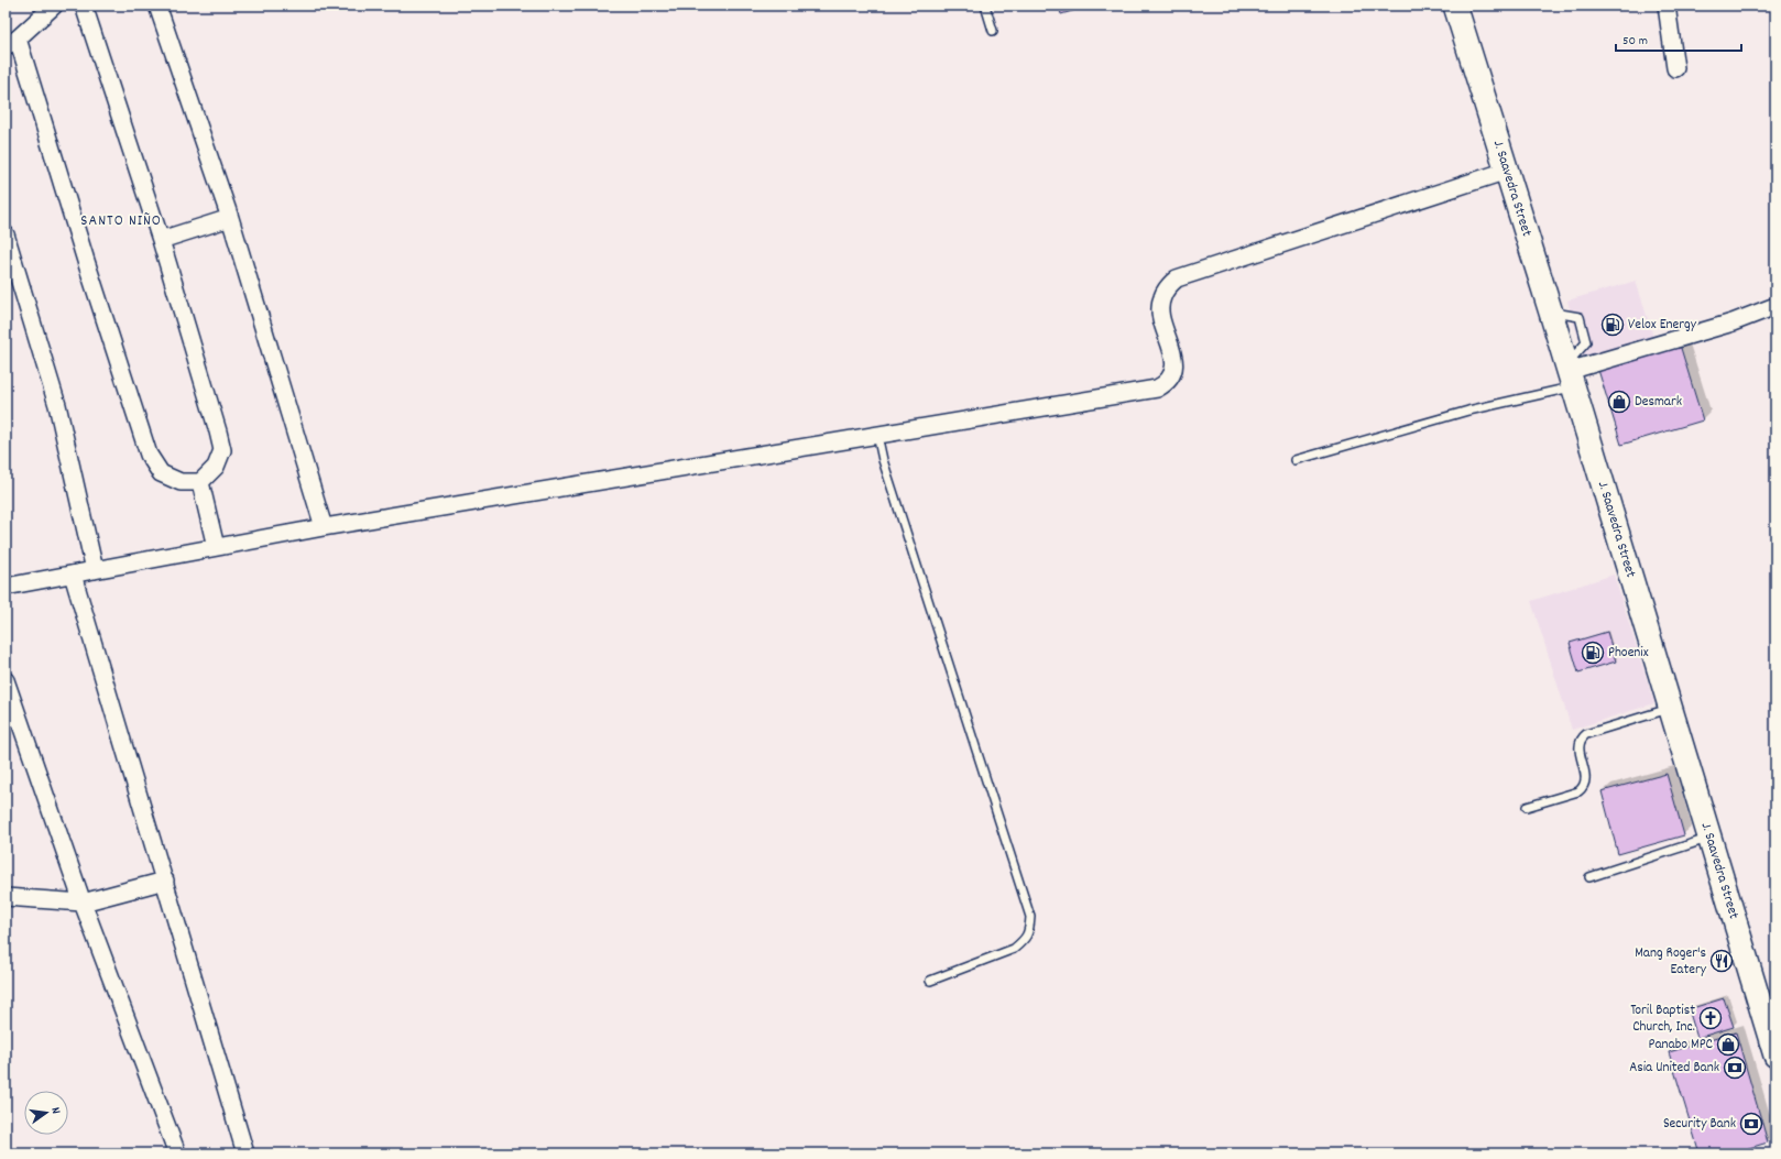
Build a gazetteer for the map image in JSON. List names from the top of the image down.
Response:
{
  "streets": {
    "main road": ["J. Saavedra Street"]
  },
  "districts": ["SANTO NIÑO"],
  "places": {
    "fuel station": ["Velox Energy", "Phoenix"],
    "shop": ["Desmark", "Panabo MPC"],
    "restaurant": ["Mang Roger's Eatery"],
    "church": ["Toril Baptist Church, Inc."],
    "bank": ["Asia United Bank", "Security Bank"]
  },
  "scale_bar": "50 m",
  "north": "right"
}
